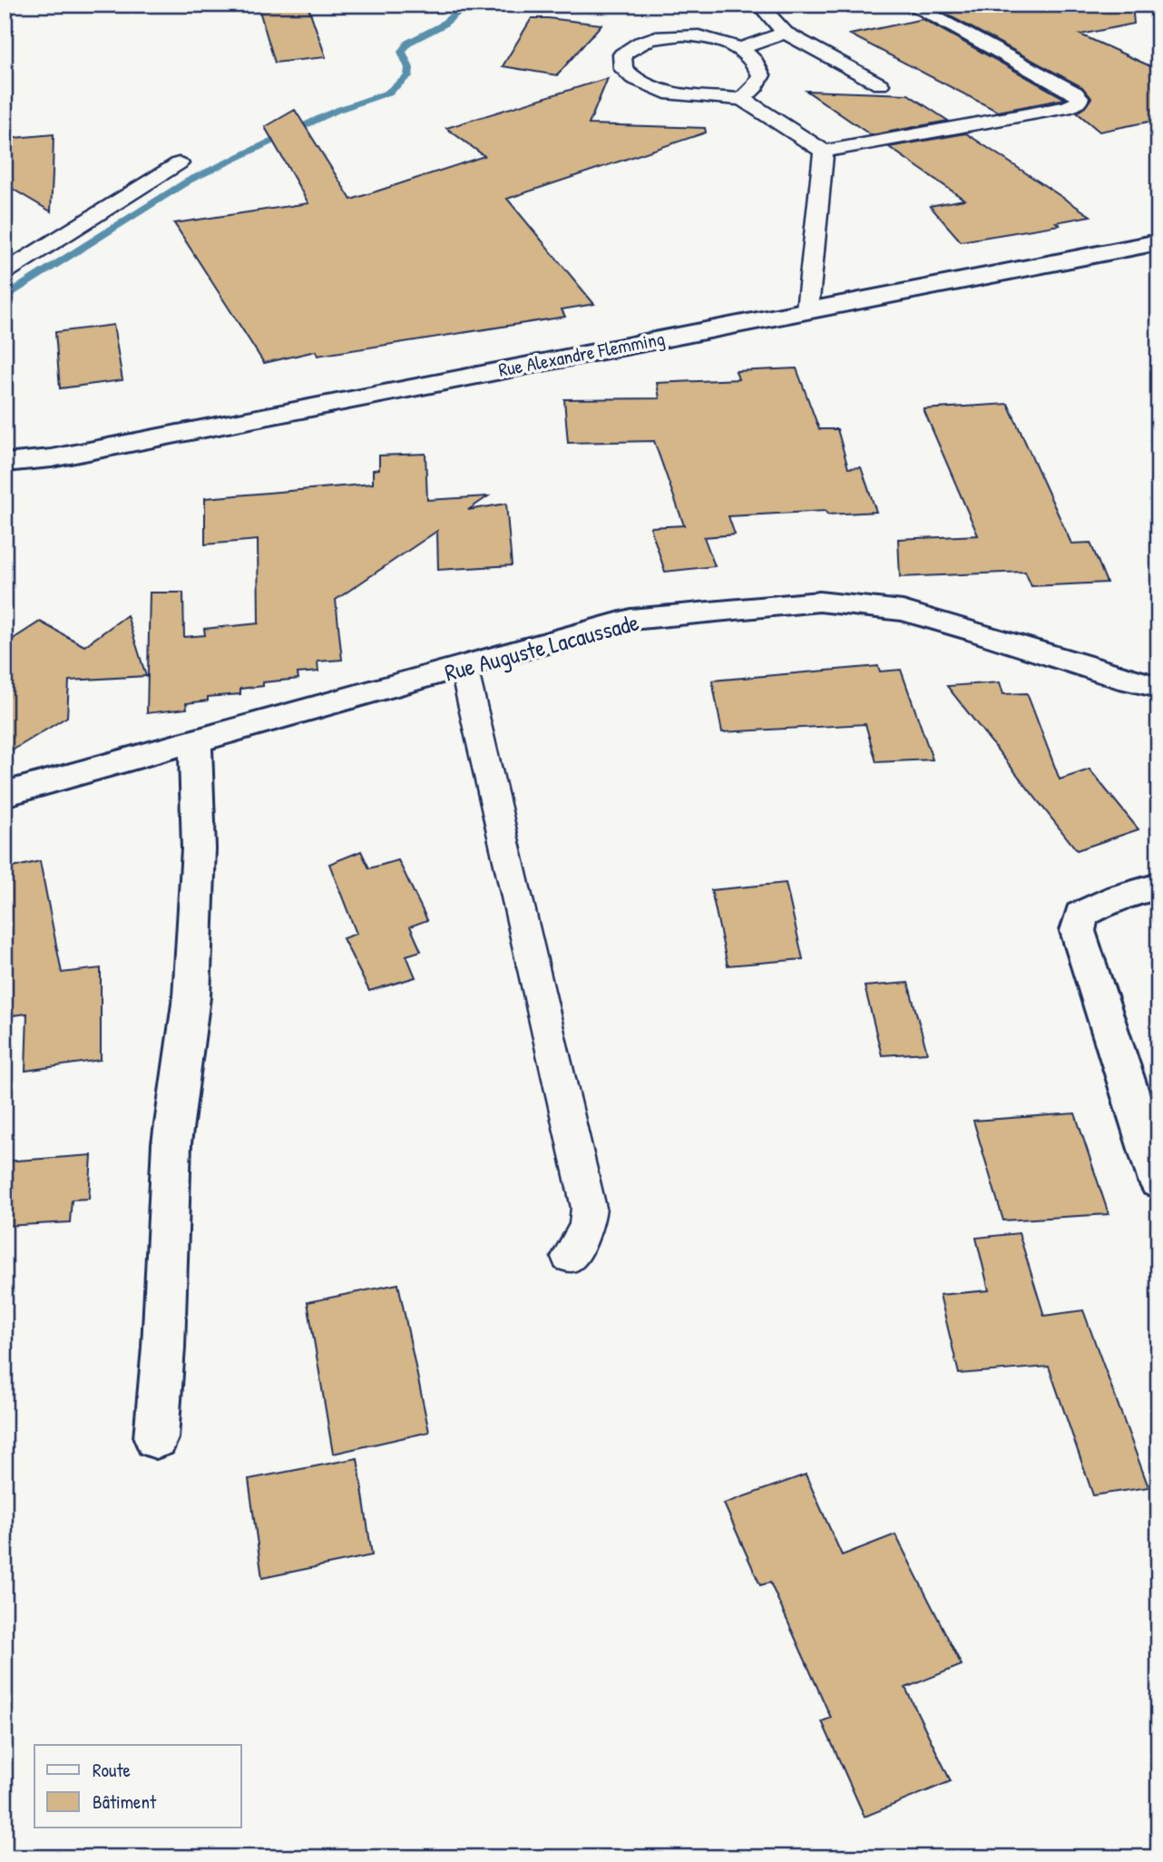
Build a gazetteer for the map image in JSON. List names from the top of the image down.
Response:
{
  "streets": {
    "street": ["Rue Alexandre Flemming", "Rue Auguste Lacaussade"]
  },
  "legend": ["Route", "Bâtiment"]
}
